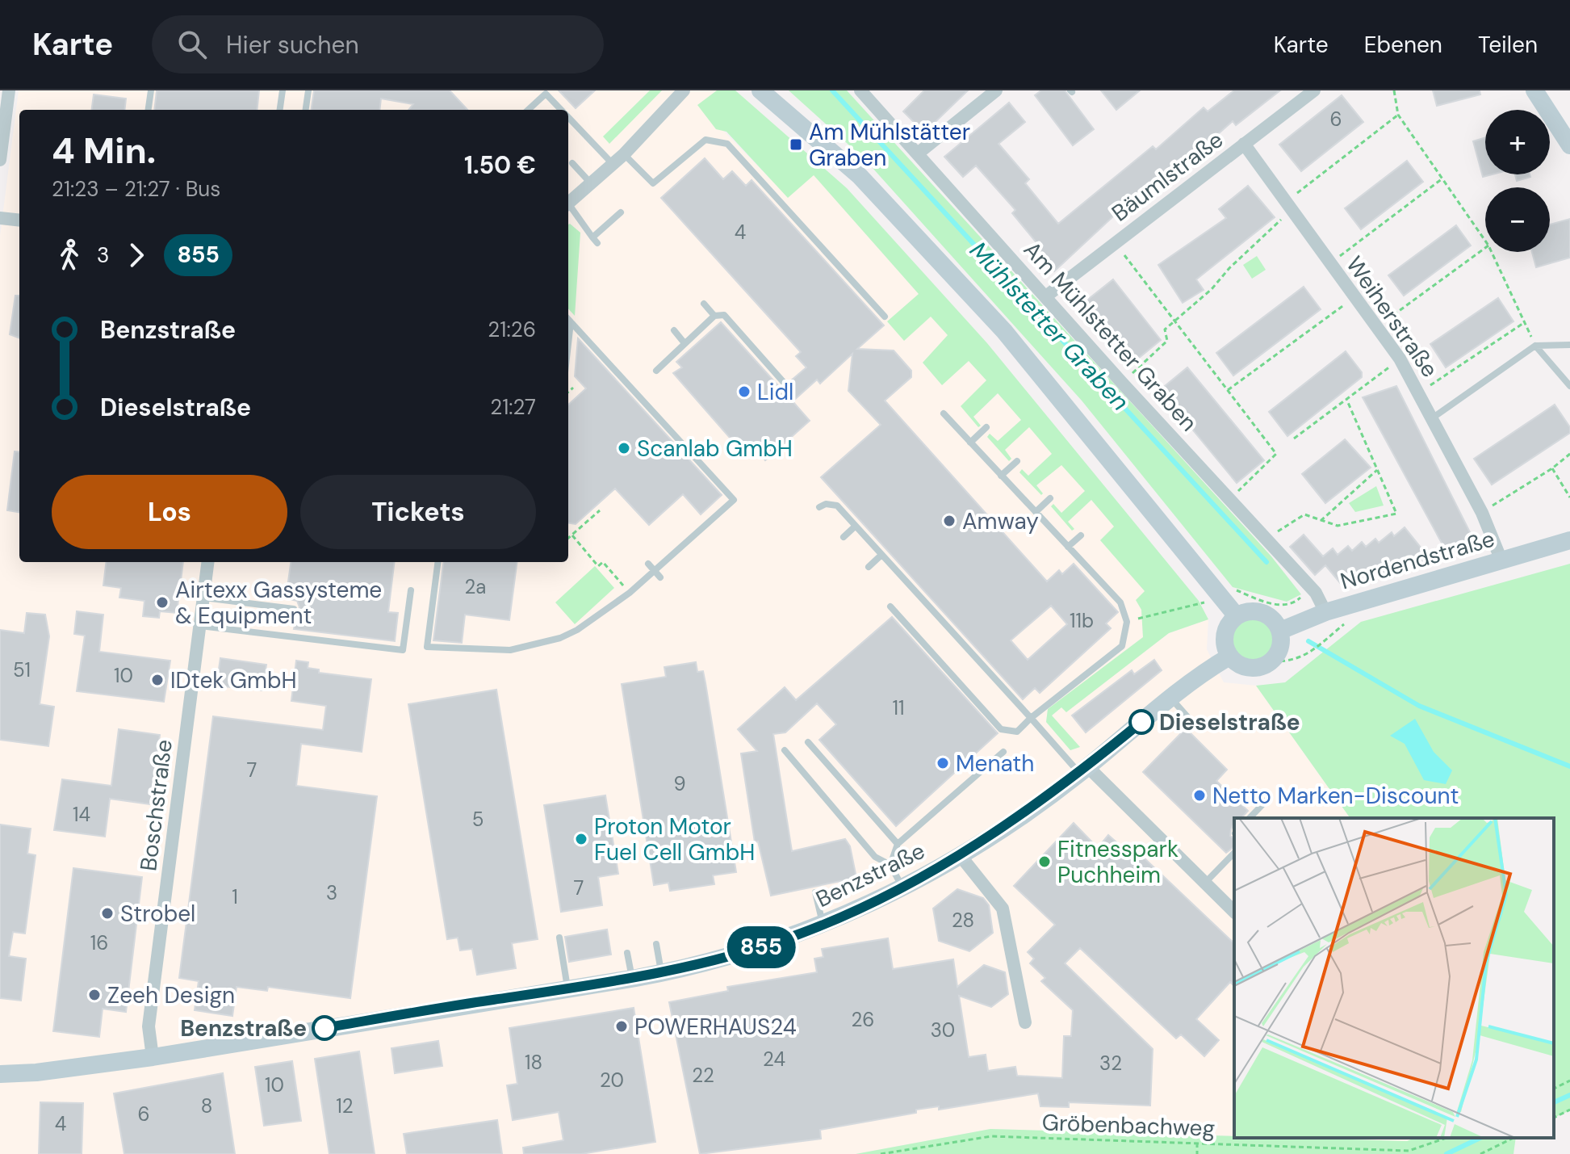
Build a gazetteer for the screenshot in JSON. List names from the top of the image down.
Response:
{
  "streets": {
    "street": [
      "Bäumlstraße",
      "Weiherstraße",
      "Am Mühlstetter Graben",
      "Nordendstraße",
      "Boschstraße",
      "Benzstraße"
    ],
    "path": ["Gröbenbachweg"]
  },
  "crossings": [
    ["Bäumlstraße", "Weiherstraße"],
    ["Bäumlstraße", "Am Mühlstetter Graben"],
    ["Weiherstraße", "Nordendstraße"],
    ["Am Mühlstetter Graben", "Nordendstraße"],
    ["Nordendstraße", "Benzstraße"],
    ["Boschstraße", "Benzstraße"]
  ],
  "water": ["Mühlstetter Graben"],
  "places": {
    "transit": ["Am Mühlstätter Graben"],
    "other": [
      "Lidl",
      "Scanlab GmbH",
      "Amway",
      "Airtexx Gassysteme & Equipment",
      "IDtek GmbH",
      "Dieselstraße",
      "Menath",
      "Netto Marken-Discount",
      "Proton Motor Fuel Cell GmbH",
      "Fitnesspark Puchheim",
      "Strobel",
      "Zeeh Design",
      "POWERHAUS24",
      "Benzstraße"
    ]
  },
  "lines": ["bus line 855"],
  "house_numbers": [
    "6",
    "4",
    "2a",
    "11b",
    "51",
    "10",
    "11",
    "7",
    "9",
    "14",
    "5",
    "7",
    "3",
    "1",
    "28",
    "16",
    "26",
    "30",
    "24",
    "18",
    "32",
    "22",
    "20",
    "10",
    "8",
    "12",
    "6",
    "4"
  ],
  "page": {
    "header": "Karte",
    "search": "Hier suchen",
    "nav": ["Karte", "Ebenen", "Teilen"],
    "on_map": "855",
    "map_buttons": ["+", "−"],
    "heading": ["4 Min.", "21:23 – 21:27 · Bus", "1.50 €"],
    "legs": ["3", "855"],
    "list": [
      {
        "name": "Benzstraße",
        "value": "21:26"
      },
      {
        "name": "Dieselstraße",
        "value": "21:27"
      }
    ],
    "buttons": ["Los", "Tickets"]
  }
}
